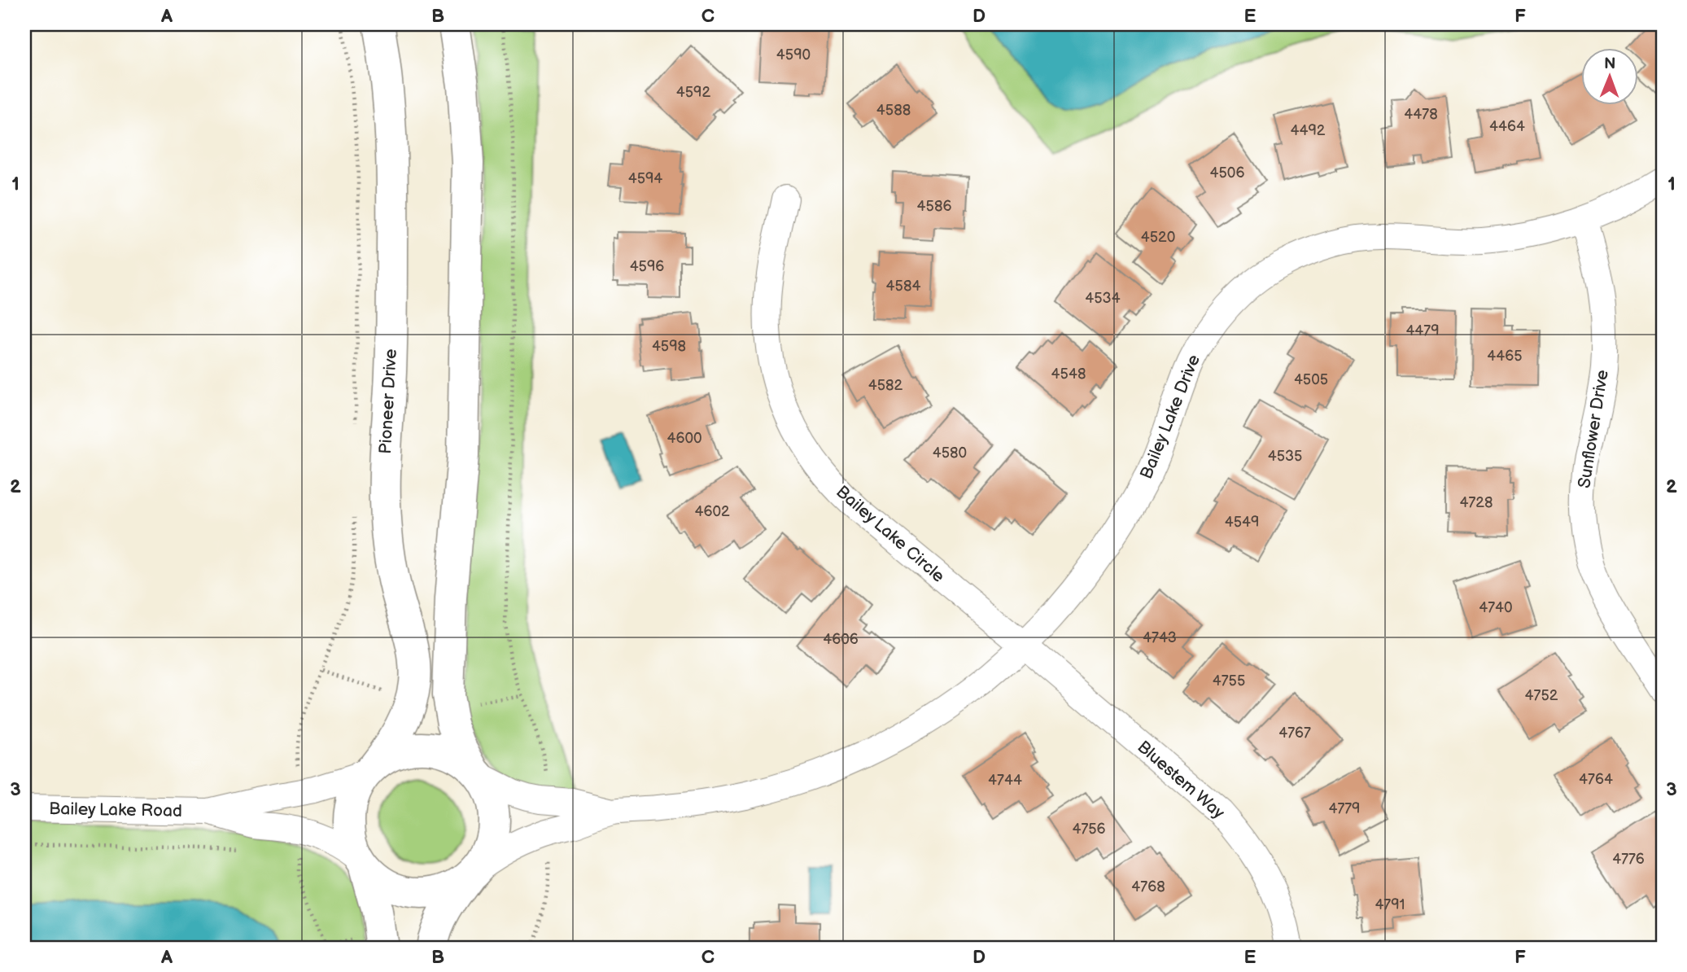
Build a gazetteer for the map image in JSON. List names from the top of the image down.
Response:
{
  "streets": {
    "street": [
      "Pioneer Drive",
      "Bailey Lake Drive",
      "Sunflower Drive",
      "Bailey Lake Circle",
      "Bluestem Way",
      "Bailey Lake Road"
    ]
  },
  "crossings": [
    ["Pioneer Drive", "Bailey Lake Drive"],
    ["Pioneer Drive", "Bailey Lake Road"],
    ["Bailey Lake Drive", "Sunflower Drive"],
    ["Bailey Lake Drive", "Bailey Lake Circle"],
    ["Bailey Lake Drive", "Bluestem Way"],
    ["Bailey Lake Drive", "Bailey Lake Road"],
    ["Bailey Lake Circle", "Bluestem Way"]
  ],
  "house_numbers": [
    "4590",
    "4592",
    "4588",
    "4478",
    "4464",
    "4492",
    "4506",
    "4594",
    "4586",
    "4520",
    "4596",
    "4584",
    "4534",
    "4479",
    "4598",
    "4465",
    "4548",
    "4505",
    "4582",
    "4600",
    "4580",
    "4535",
    "4728",
    "4602",
    "4549",
    "4740",
    "4743",
    "4606",
    "4755",
    "4752",
    "4767",
    "4764",
    "4744",
    "4779",
    "4756",
    "4776",
    "4768",
    "4791"
  ],
  "north": "top",
  "grid": {
    "columns": [
      "A",
      "B",
      "C",
      "D",
      "E",
      "F"
    ],
    "rows": ["1", "2", "3"]
  }
}
